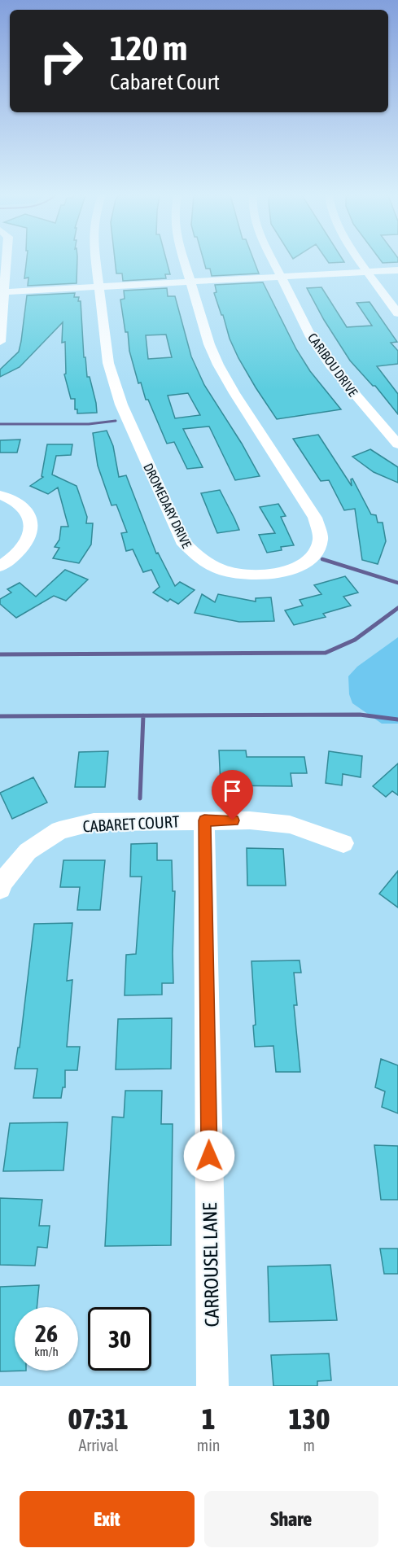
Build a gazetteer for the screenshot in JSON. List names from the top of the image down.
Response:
{
  "streets": {
    "street": [
      "CARIBOU DRIVE",
      "DROMEDARY DRIVE",
      "CABARET COURT",
      "CARROUSEL LANE"
    ]
  },
  "crossings": [
    ["CABARET COURT", "CARROUSEL LANE"]
  ],
  "page": {
    "turn": ["120 m", "Cabaret Court"],
    "speed": "26 km/h",
    "limit": "30",
    "eta": [
      "07:31",
      "Arrival",
      "1",
      "min",
      "130",
      "m"
    ],
    "buttons": ["Exit", "Share"]
  }
}
